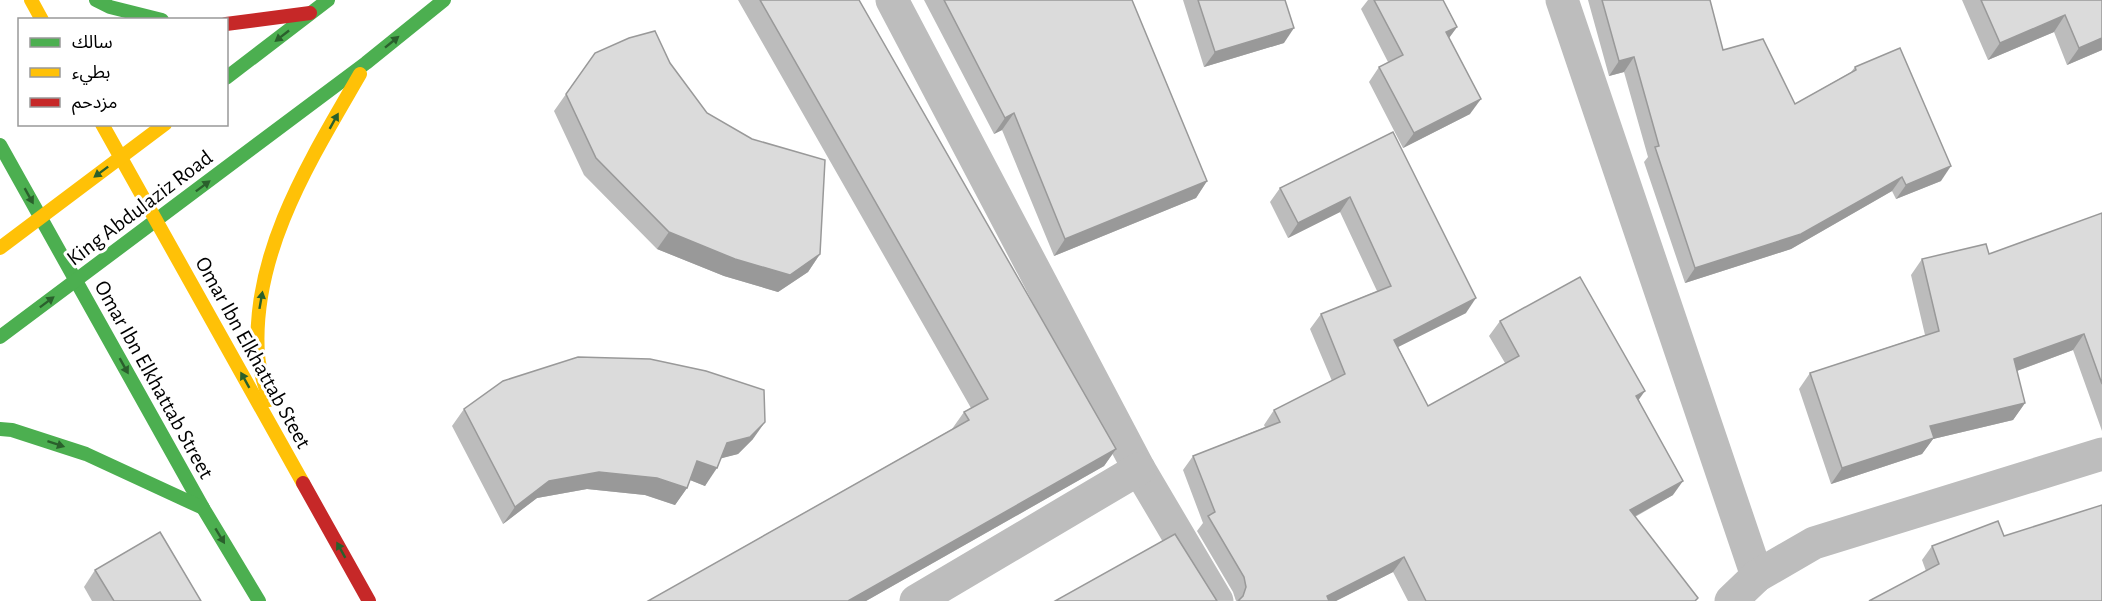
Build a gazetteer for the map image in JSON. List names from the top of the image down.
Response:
{
  "streets": {
    "street": ["King Abdulaziz Road", "Omar Ibn Elkhattab Steet", "Omar Ibn Elkhattab Street"]
  },
  "crossings": [
    ["King Abdulaziz Road", "Omar Ibn Elkhattab Steet"],
    ["King Abdulaziz Road", "Omar Ibn Elkhattab Street"]
  ],
  "one_way": ["Omar Ibn Elkhattab Steet", "Omar Ibn Elkhattab Street"],
  "legend": ["سالك", "بطيء", "مزدحم"]
}
